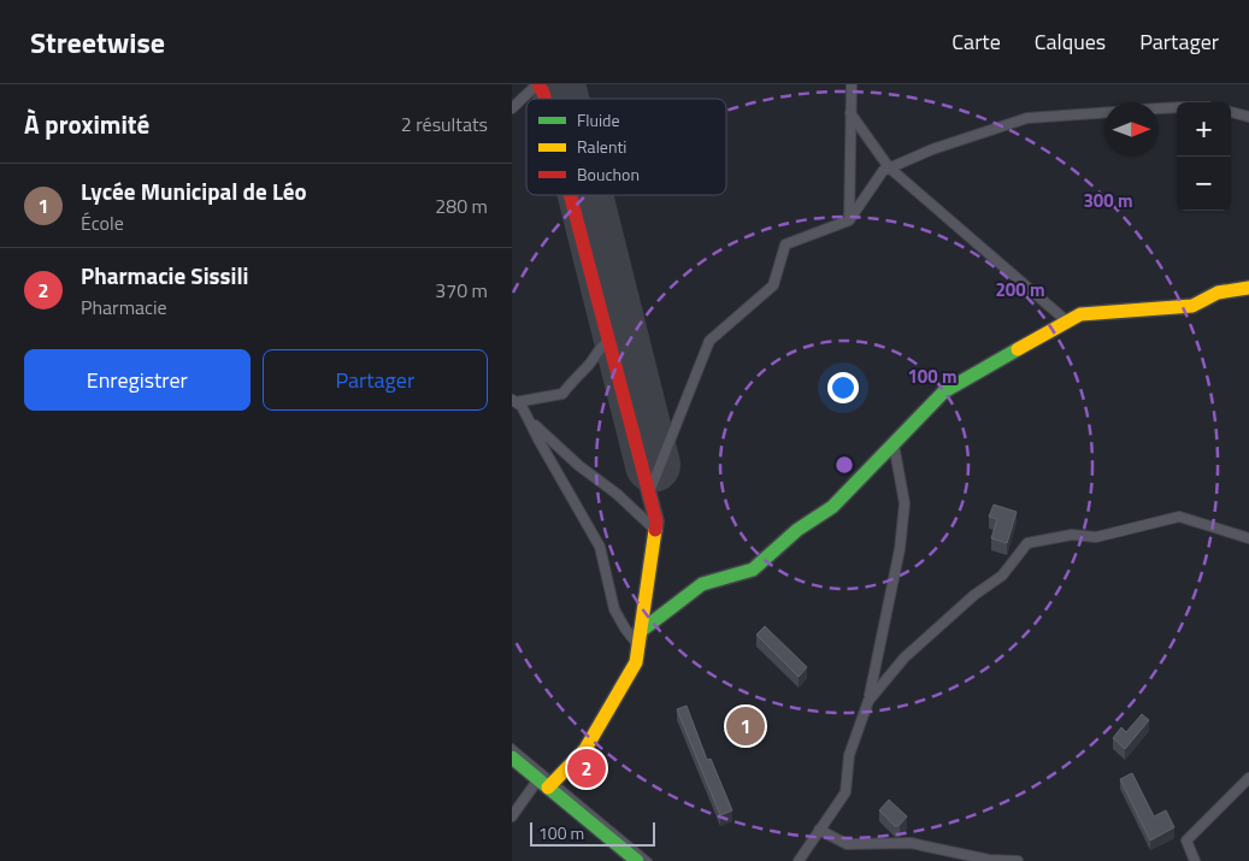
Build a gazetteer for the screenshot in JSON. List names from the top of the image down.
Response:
{
  "legend": ["Fluide", "Ralenti", "Bouchon"],
  "scale_bar": "100 m",
  "north": "right",
  "page": {
    "header": "Streetwise",
    "nav": ["Carte", "Calques", "Partager"],
    "heading": ["À proximité", "2 résultats"],
    "map_buttons": ["+", "−"],
    "list": [
      {
        "mark": "1",
        "name": "Lycée Municipal de Léo",
        "note": "École",
        "value": "280 m"
      },
      {
        "mark": "2",
        "name": "Pharmacie Sissili",
        "note": "Pharmacie",
        "value": "370 m"
      }
    ],
    "buttons": ["Enregistrer", "Partager"],
    "pins": ["1", "2"],
    "scale": "100 m"
  },
  "rings": ["300 m", "200 m", "100 m"]
}
